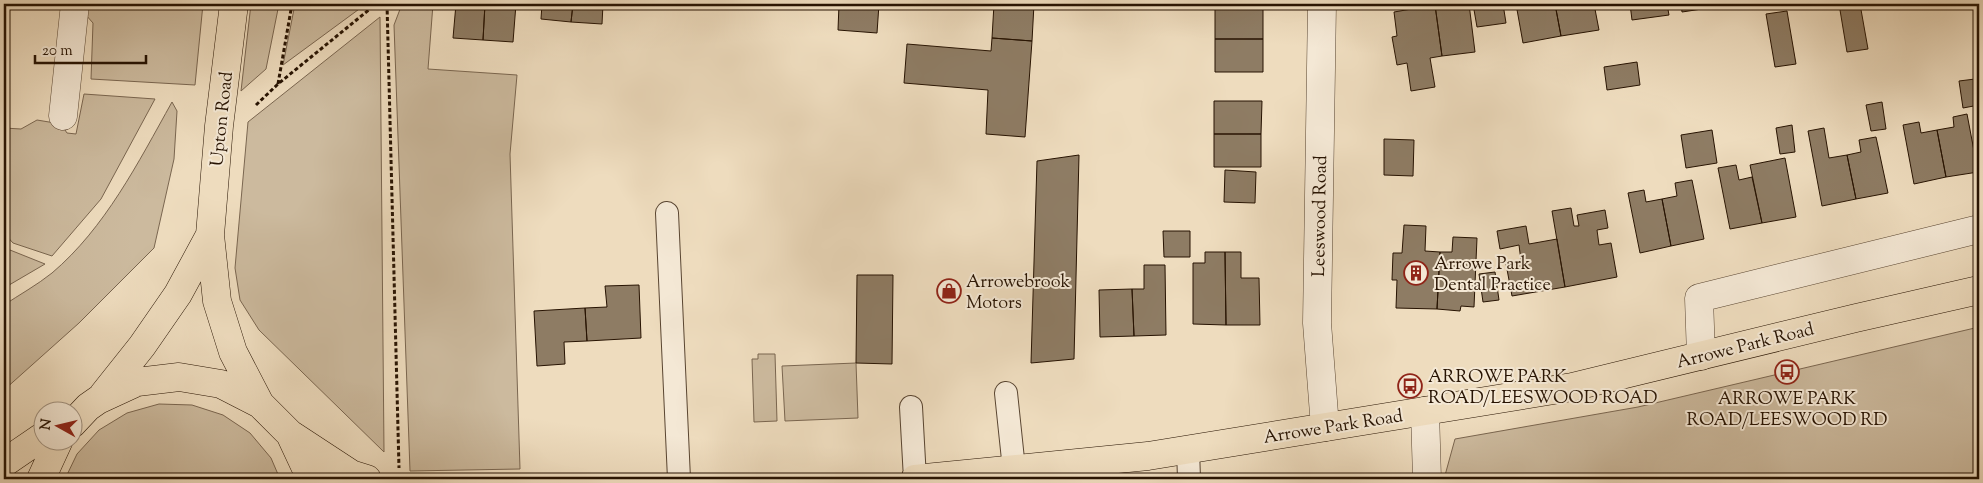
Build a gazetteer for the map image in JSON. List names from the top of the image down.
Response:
{
  "streets": {
    "main road": ["Upton Road", "Arrowe Park Road"],
    "street": ["Leeswood Road"]
  },
  "crossings": [
    ["Leeswood Road", "Arrowe Park Road"]
  ],
  "places": {
    "building": ["Arrowe Park Dental Practice"],
    "shop": ["Arrowebrook Motors"],
    "bus stop": ["ARROWE PARK ROAD/LEESWOOD RD", "ARROWE PARK ROAD/LEESWOOD ROAD"]
  },
  "scale_bar": "20 m",
  "north": "left"
}
